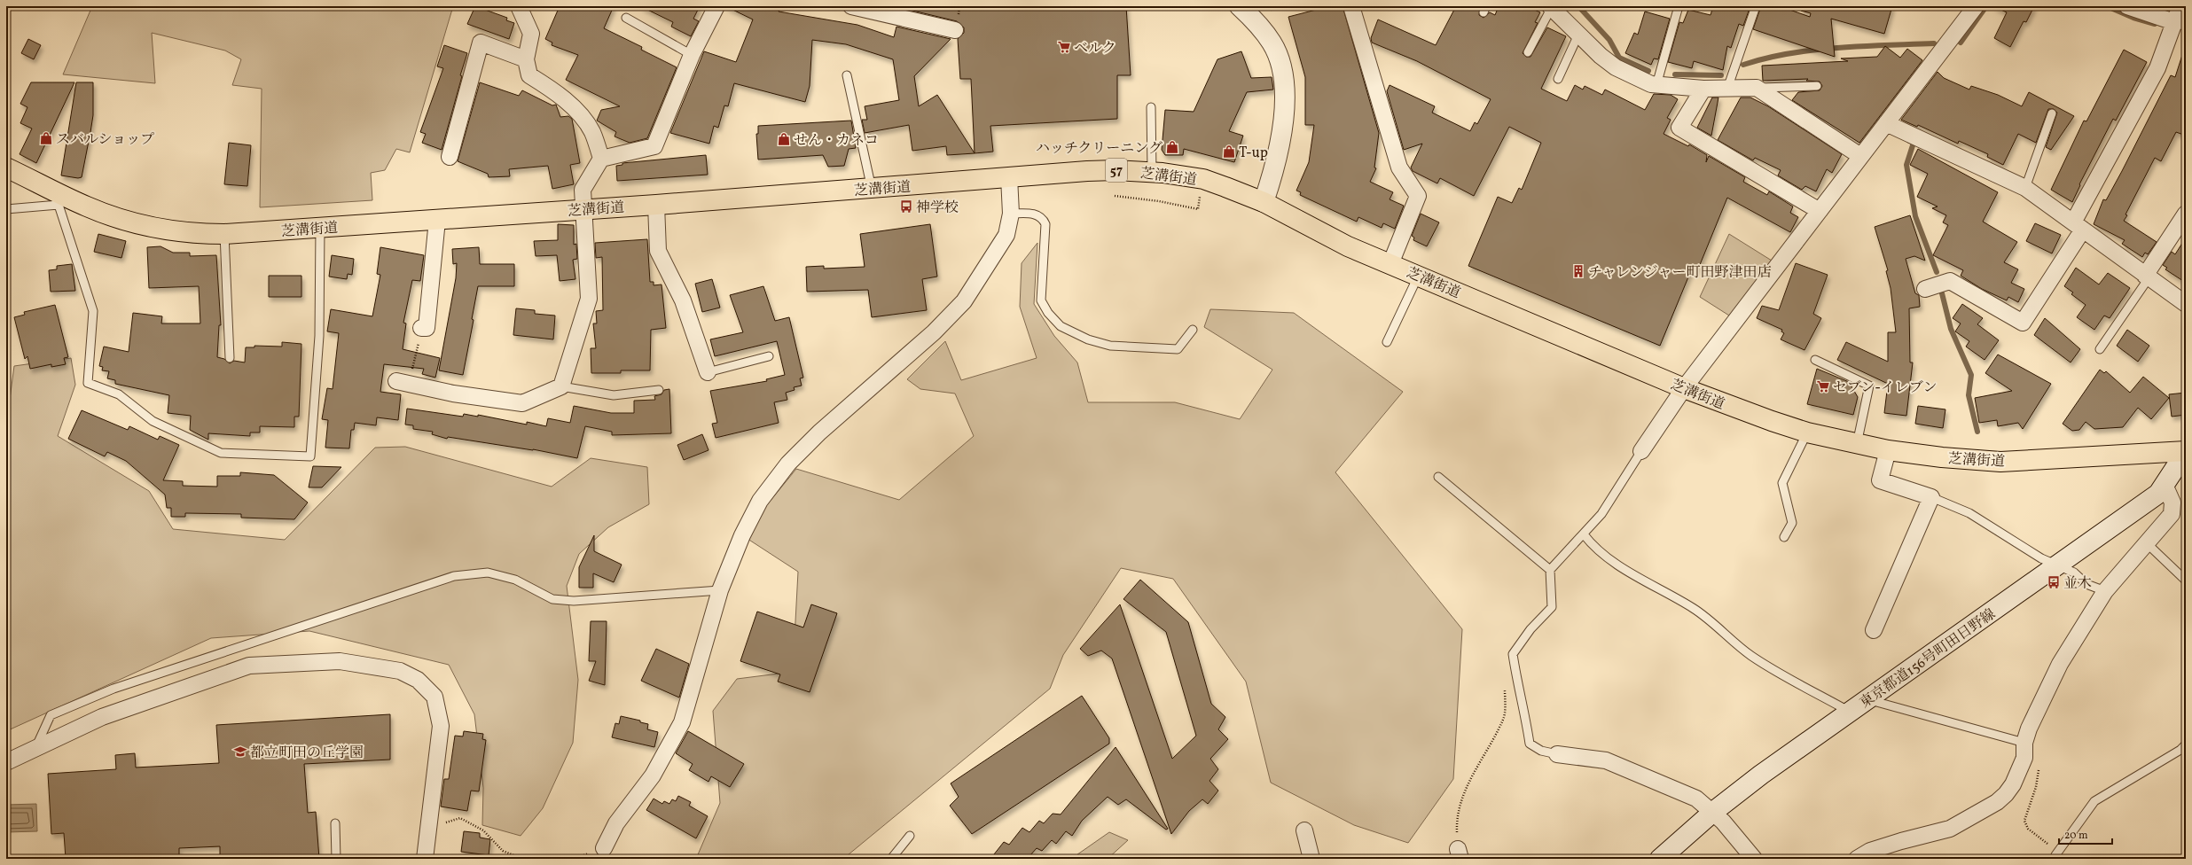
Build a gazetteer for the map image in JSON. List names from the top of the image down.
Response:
{
  "streets": {
    "main road": ["57", "芝溝街道", "東京都道156号町田日野線"]
  },
  "crossings": [
    ["芝溝街道", "東京都道156号町田日野線"]
  ],
  "places": {
    "supermarket": ["ベルク", "セブン-イレブン"],
    "shop": [
      "スバルショップ",
      "せん・カネコ",
      "ハッチクリーニング",
      "T-up"
    ],
    "bus stop": ["神学校", "並木"],
    "building": ["チャレンジャー町田野津田店"],
    "school or university": ["都立町田の丘学園"]
  },
  "scale_bar": "20 m"
}
